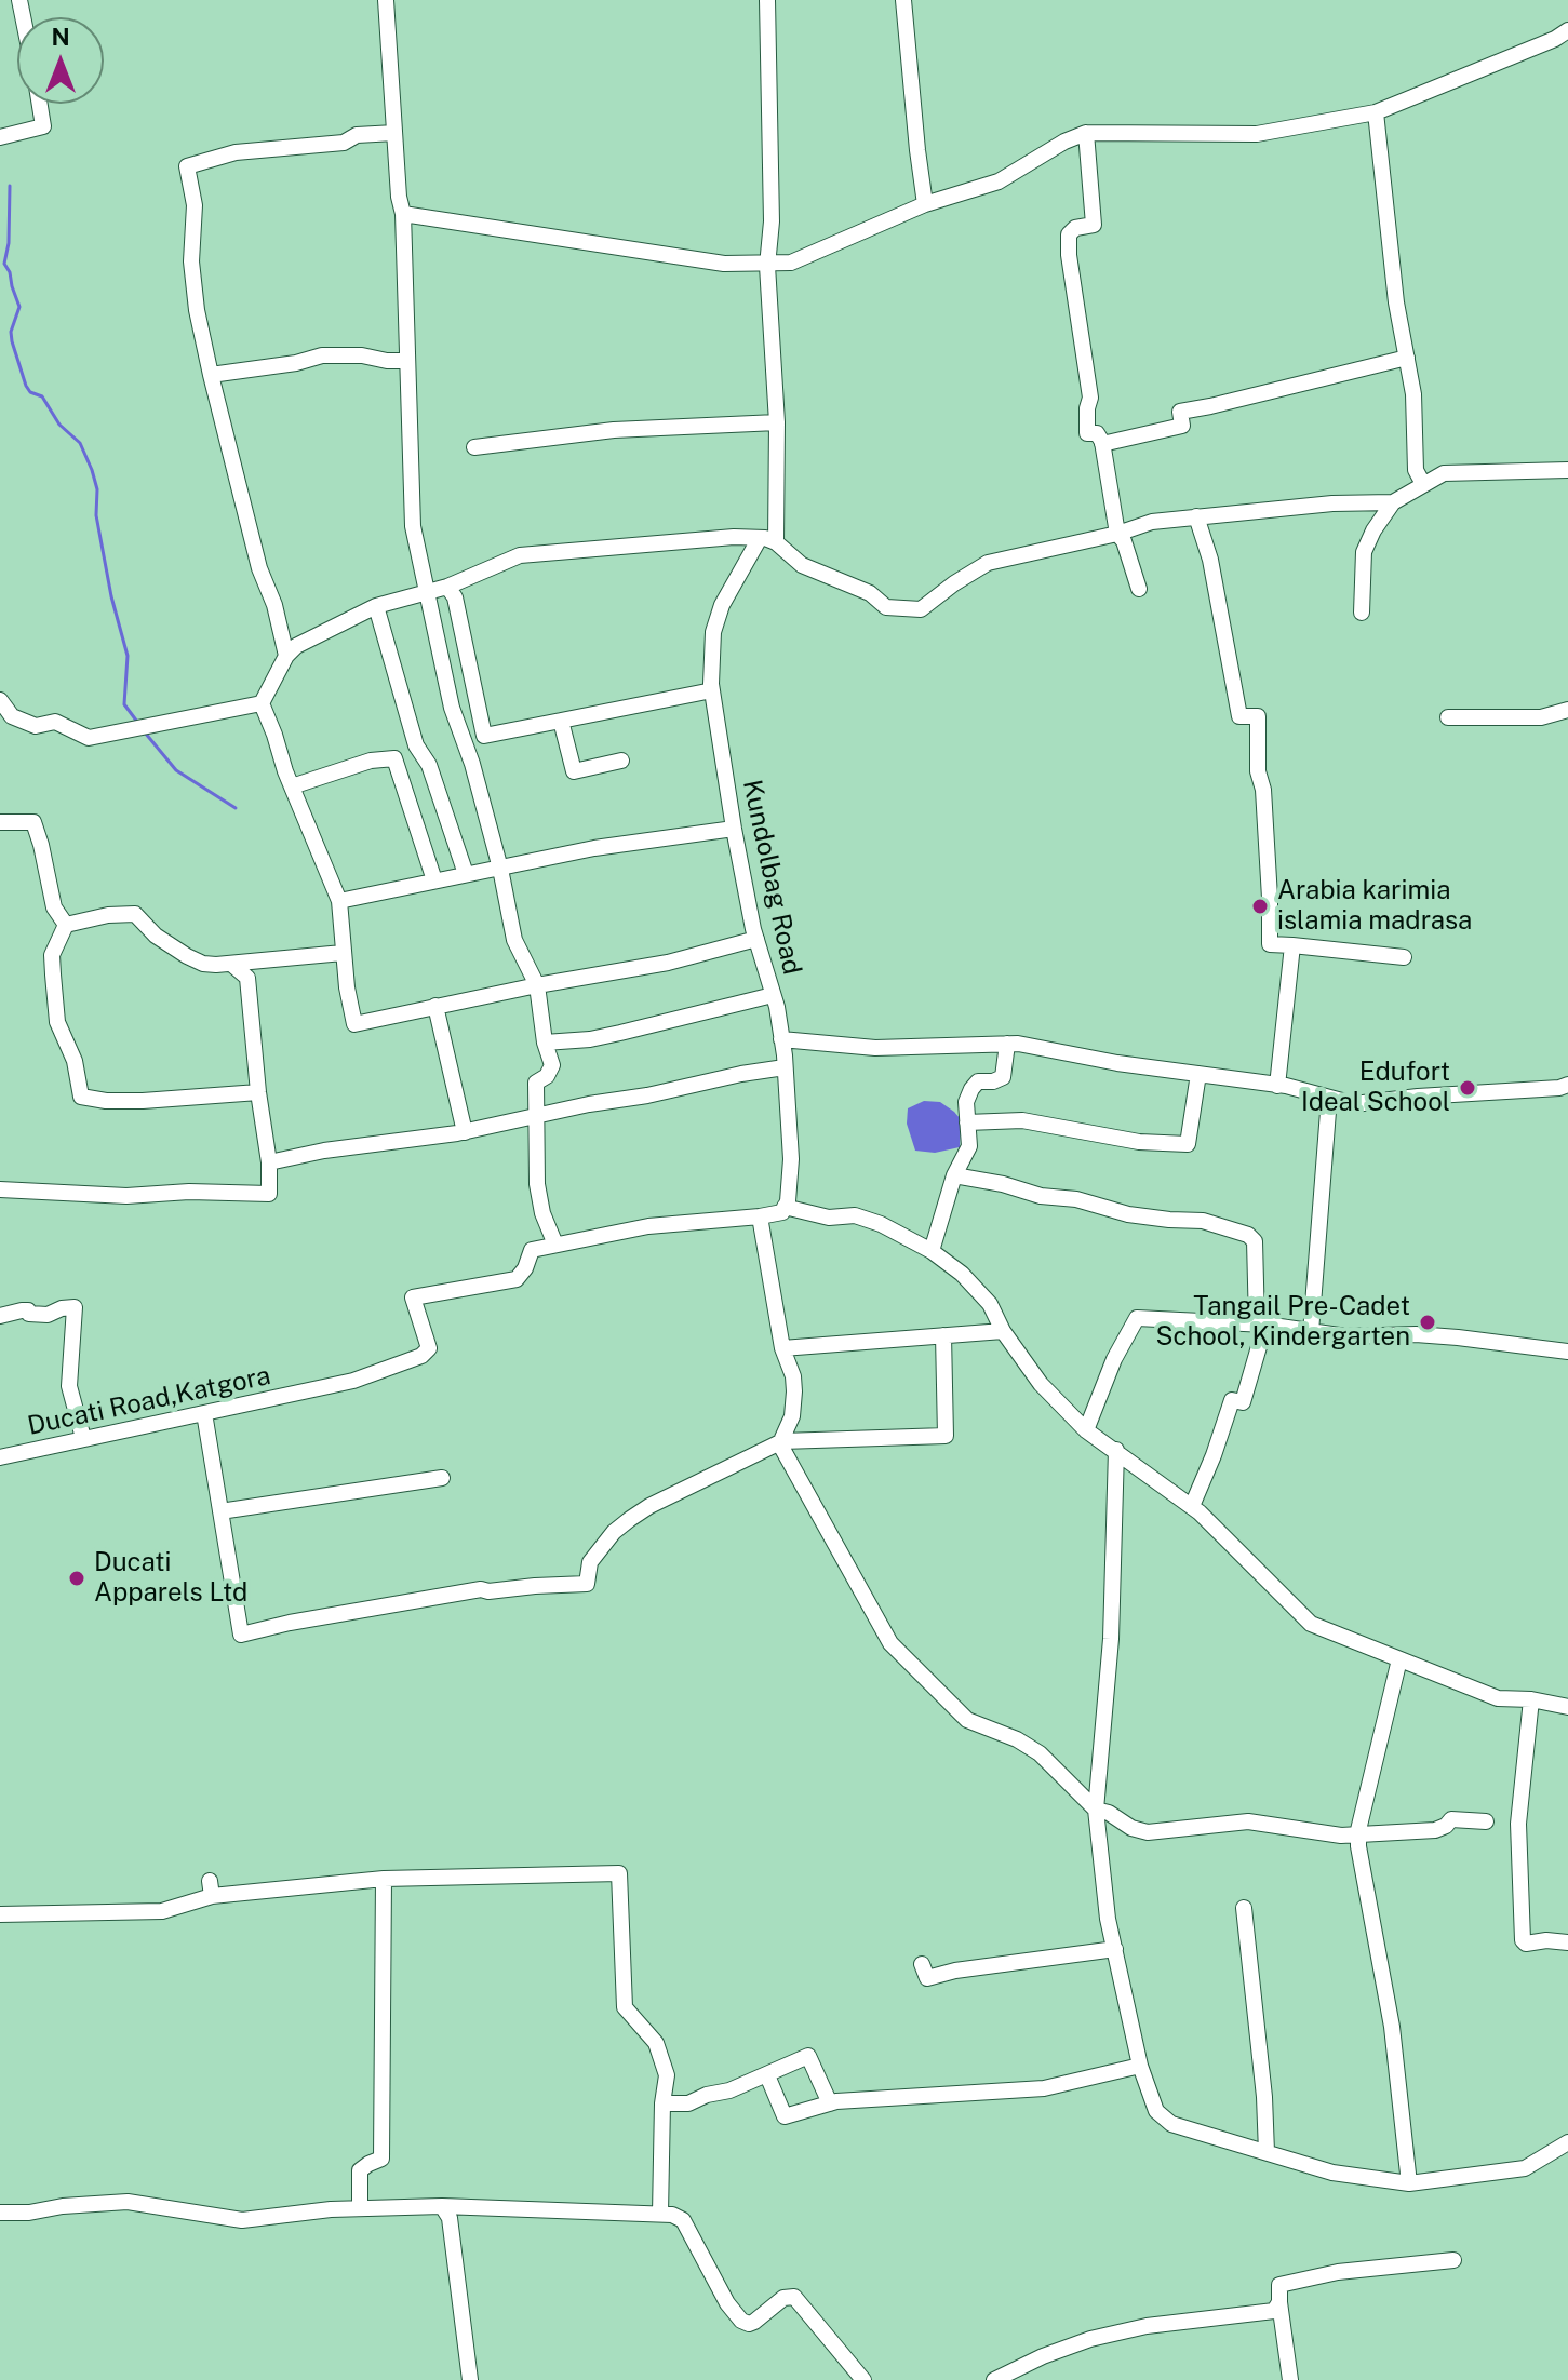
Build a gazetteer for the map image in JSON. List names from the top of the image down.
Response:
{
  "streets": {
    "street": ["Kundolbag Road", "Ducati Road,Katgora"]
  },
  "places": [
    "Arabia karimia islamia madrasa",
    "Edufort Ideal School",
    "Tangail Pre-Cadet School, Kindergarten",
    "Ducati Apparels Ltd"
  ],
  "north": "top"
}
